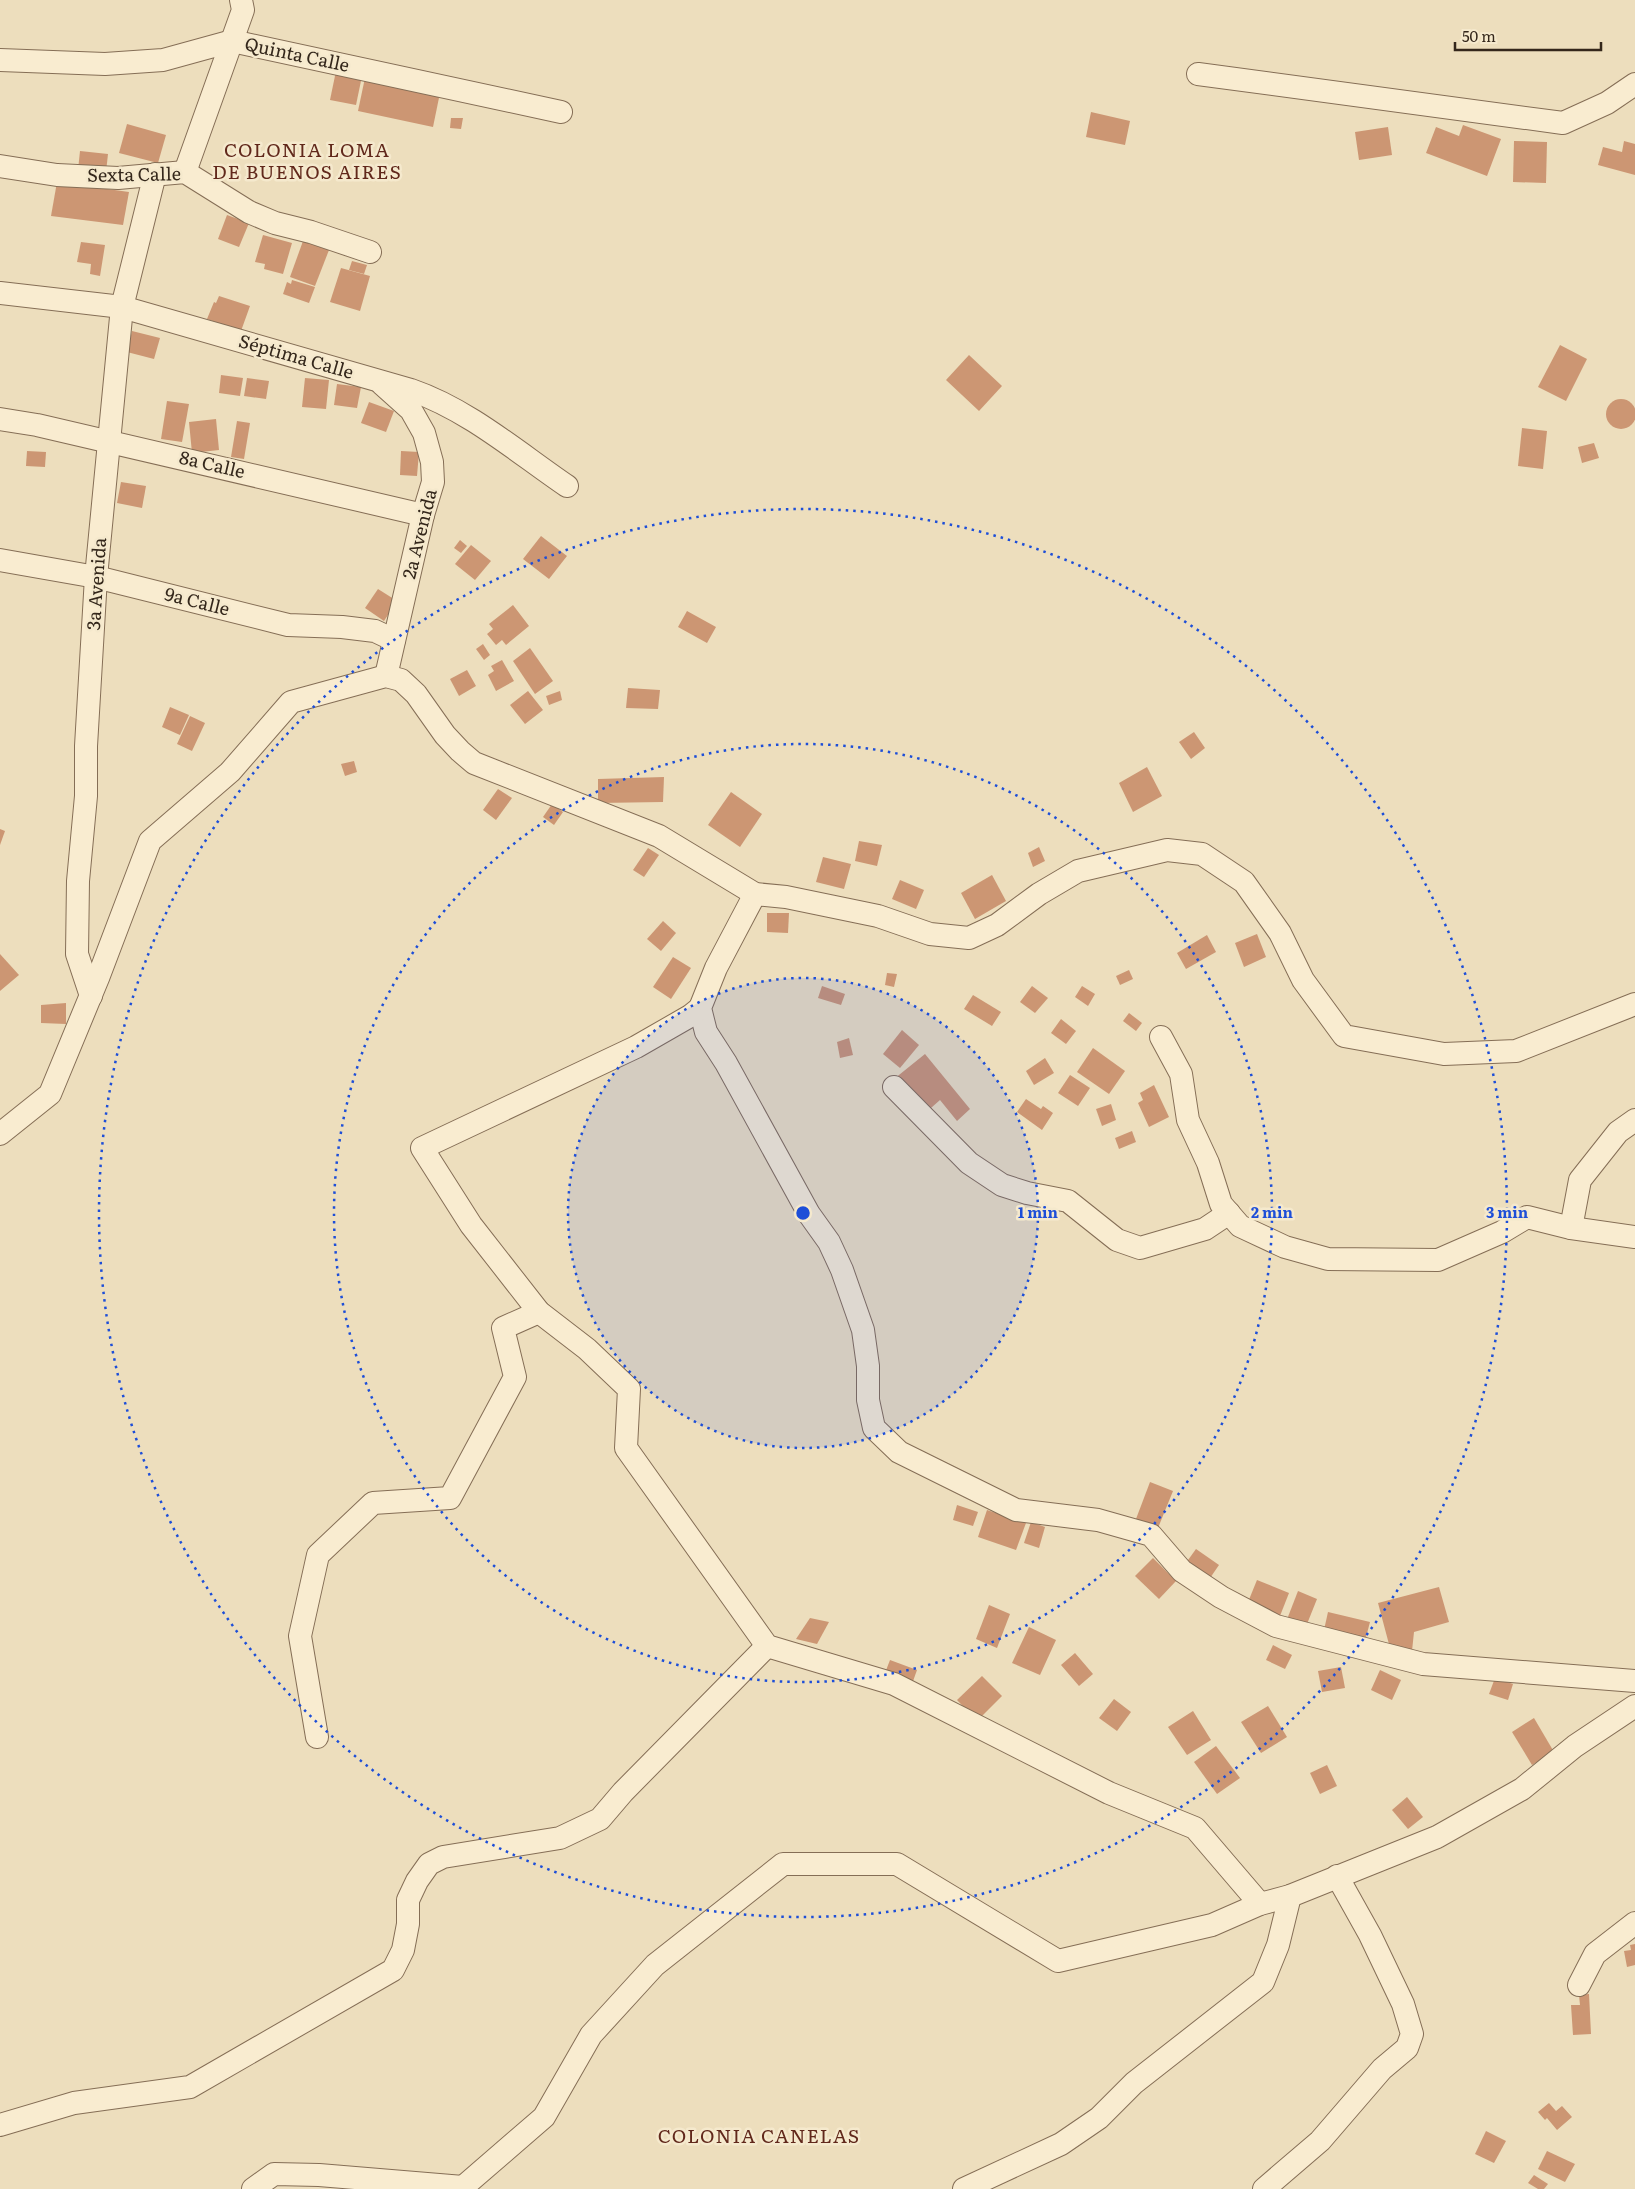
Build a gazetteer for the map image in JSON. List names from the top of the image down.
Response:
{
  "streets": {
    "street": [
      "Quinta Calle",
      "Sexta Calle",
      "Séptima Calle",
      "8a Calle",
      "2a Avenida",
      "3a Avenida",
      "9a Calle"
    ]
  },
  "crossings": [
    ["Sexta Calle", "3a Avenida"],
    ["Séptima Calle", "2a Avenida"],
    ["Séptima Calle", "3a Avenida"],
    ["8a Calle", "2a Avenida"],
    ["8a Calle", "3a Avenida"],
    ["2a Avenida", "9a Calle"],
    ["3a Avenida", "9a Calle"]
  ],
  "districts": ["COLONIA LOMA DE BUENOS AIRES", "COLONIA CANELAS"],
  "scale_bar": "50 m",
  "rings": ["1 min", "2 min", "3 min"]
}
